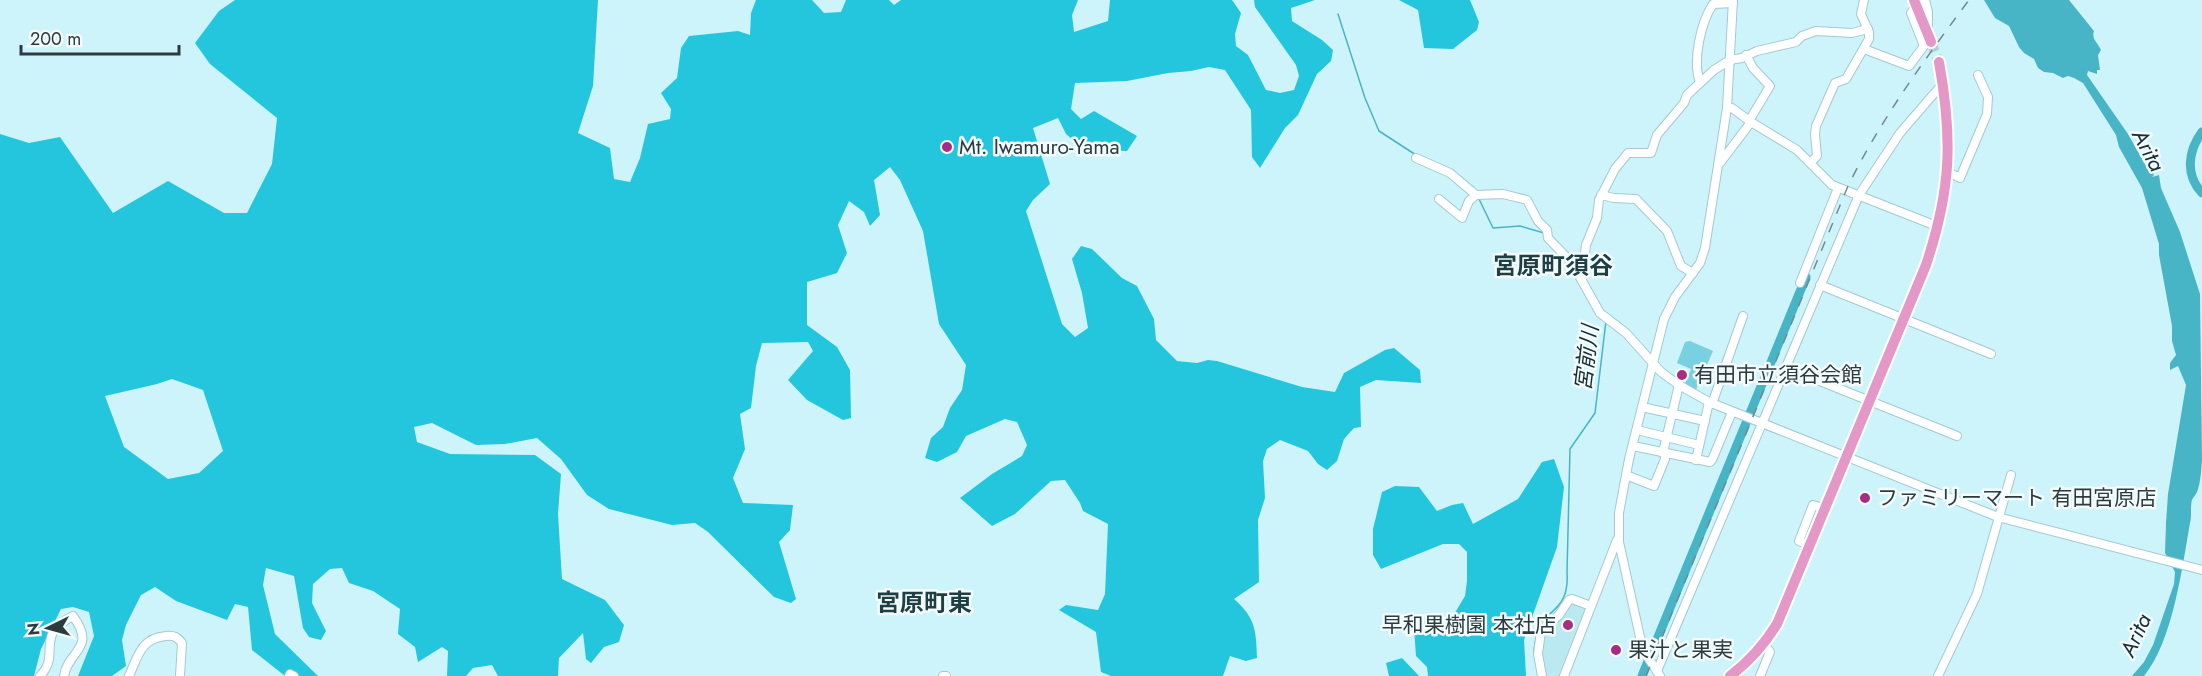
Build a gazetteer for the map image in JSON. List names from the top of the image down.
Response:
{
  "districts": ["宮原町須谷", "宮原町東"],
  "water": ["Arita", "宮前川"],
  "places": [
    "Mt. Iwamuro-Yama",
    "有田市立須谷会館",
    "ファミリーマート 有田宮原店",
    "早和果樹園 本社店",
    "果汁と果実"
  ],
  "scale_bar": "200 m",
  "north": "left"
}
